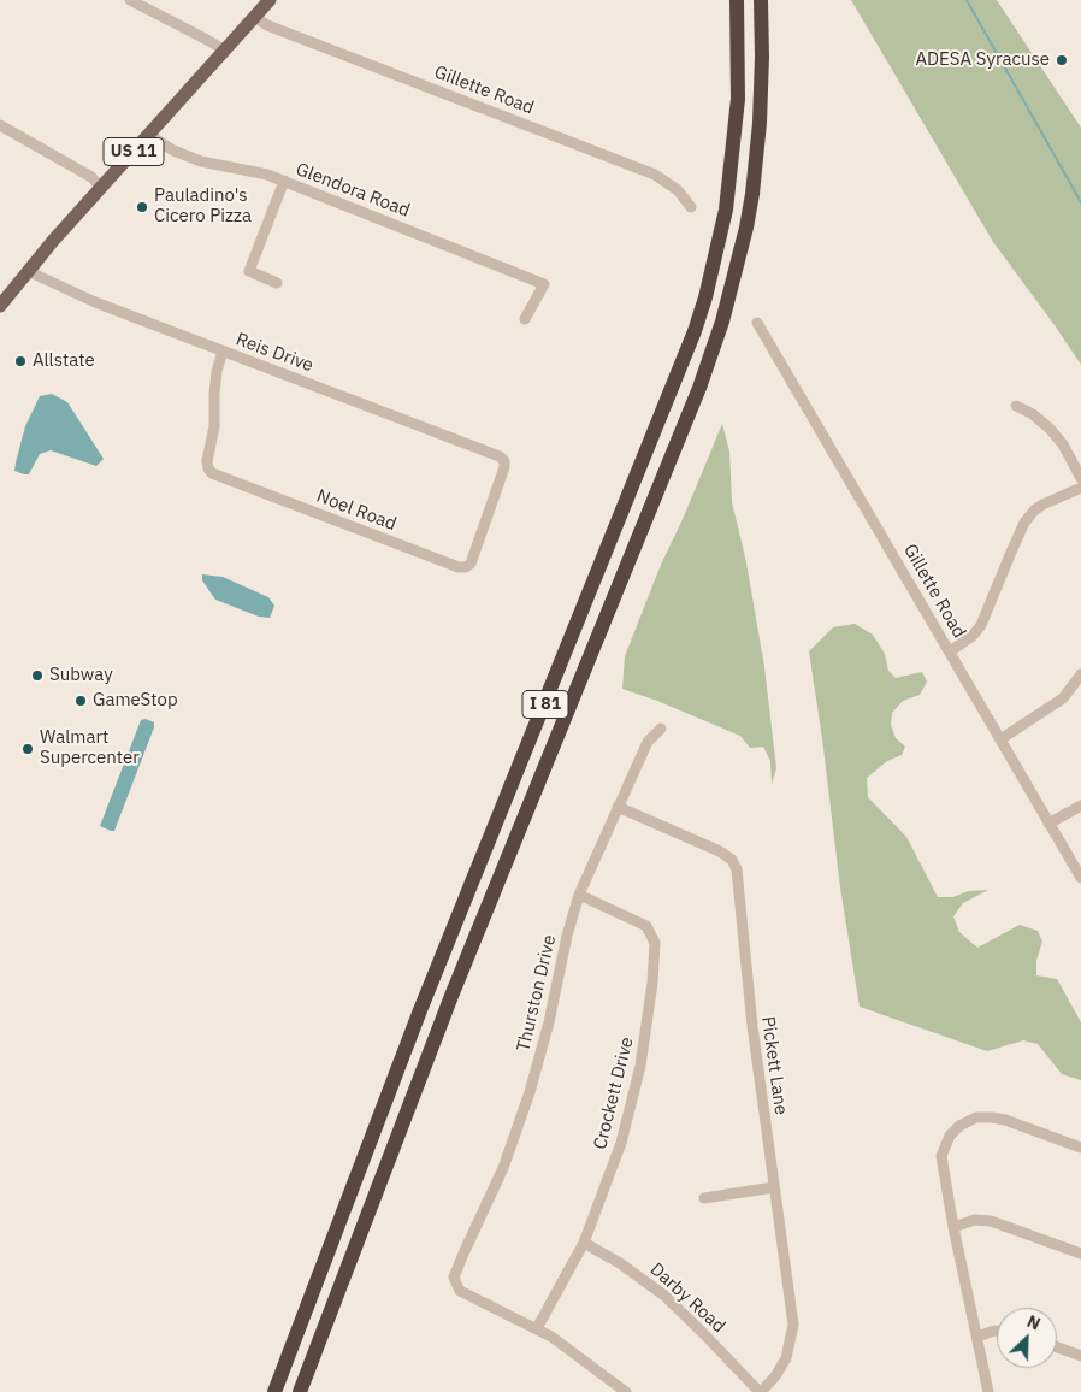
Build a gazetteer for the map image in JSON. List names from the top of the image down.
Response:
{
  "streets": {
    "highway": ["I 81"],
    "main road": ["US 11"],
    "street": [
      "Gillette Road",
      "Glendora Road",
      "Reis Drive",
      "Noel Road",
      "Thurston Drive",
      "Pickett Lane",
      "Crockett Drive",
      "Darby Road"
    ]
  },
  "crossings": [
    ["Gillette Road", "US 11"],
    ["US 11", "Glendora Road"],
    ["US 11", "Reis Drive"],
    ["Reis Drive", "Noel Road"],
    ["Thurston Drive", "Pickett Lane"],
    ["Thurston Drive", "Crockett Drive"],
    ["Pickett Lane", "Darby Road"],
    ["Crockett Drive", "Darby Road"]
  ],
  "places": [
    "ADESA Syracuse",
    "Pauladino's Cicero Pizza",
    "Allstate",
    "Subway",
    "GameStop",
    "Walmart Supercenter"
  ],
  "north": "top right"
}
